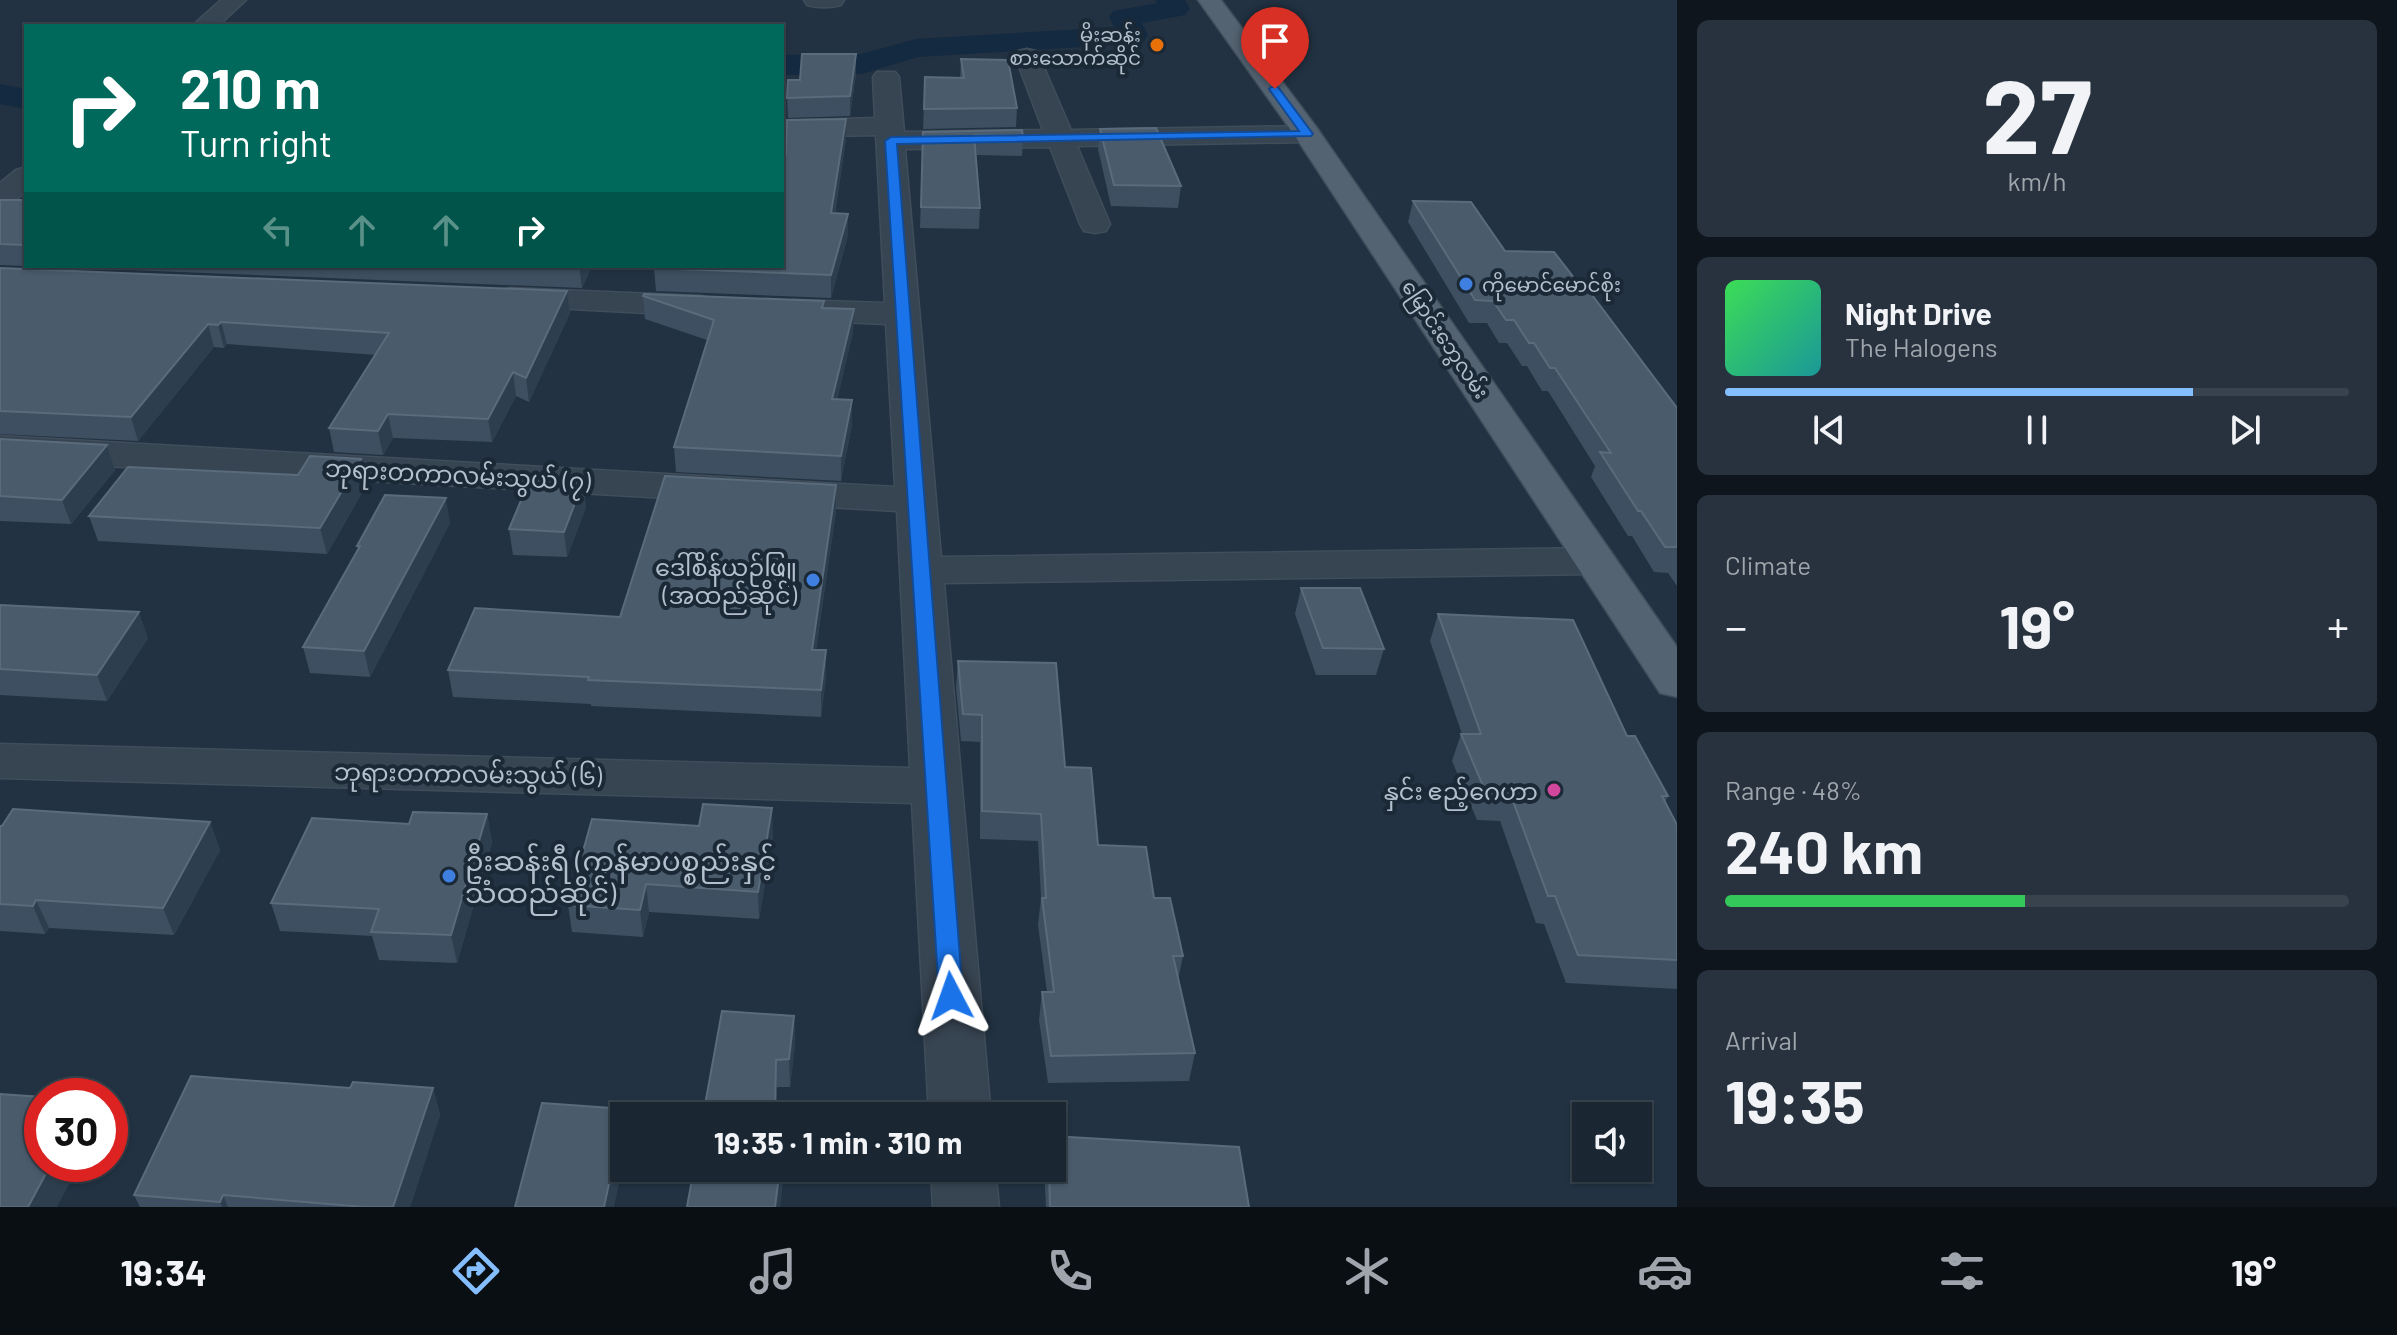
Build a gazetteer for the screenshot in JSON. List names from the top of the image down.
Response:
{
  "streets": {
    "main road": ["မြောင်းဘွေလမ်း"],
    "street": ["ဘုရားတကာလမ်းသွယ် (၇)", "ဘုရားတကာလမ်းသွယ် (၆)"]
  },
  "places": [
    "မိုးဆန်း စားသောက်ဆိုင်",
    "ကိုမောင်မောင်စိုး",
    "ဒေါ်စိန်ယဉ်ဖြူ (အထည်ဆိုင်)",
    "နှင်း ဧည့်ဂေဟာ",
    "ဦးဆန်းရီ (ကုန်မာပစ္စည်းနှင့် သံထည်ဆိုင်)"
  ],
  "page": {
    "tile": [
      ["27", "km/h"],
      "Climate",
      ["Range · 48%", "240 km"],
      ["Arrival", "19:35"]
    ],
    "turn": ["210 m", "Turn right"],
    "song": ["Night Drive", "The Halogens"],
    "heat": ["−", "19°", "+"],
    "limit": "30",
    "trip": "19:35 · 1 min · 310 m",
    "tabs": ["19:34", "19°"]
  }
}
